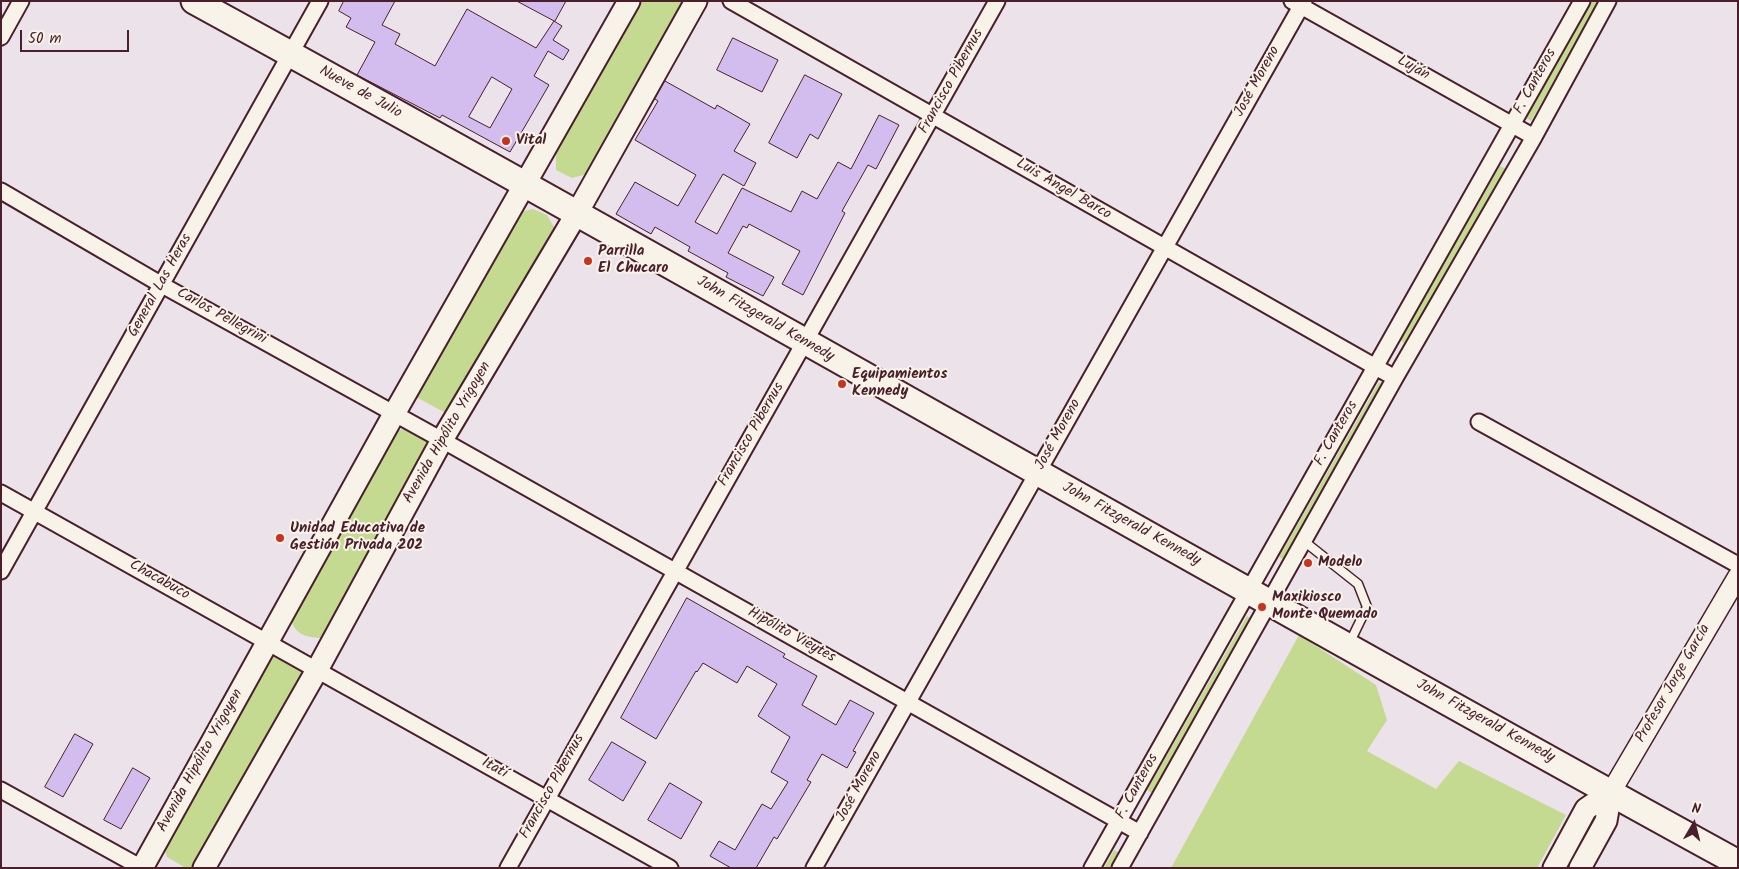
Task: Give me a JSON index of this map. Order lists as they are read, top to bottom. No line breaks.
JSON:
{"streets":{"main road":["Nueve de Julio","John Fitzgerald Kennedy","Avenida Hipólito Yrigoyen"],"street":["Luján","Francisco Pibernus","José Moreno","F. Canteros","Luis Angel Barco","General Las Heras","Carlos Pellegrini","Chacabuco","Hipólito Vieytes","Profesor Jorge García","Itatí"]},"crossings":[["Luján","José Moreno"],["Luján","F. Canteros"],["Francisco Pibernus","Luis Angel Barco"],["Francisco Pibernus","John Fitzgerald Kennedy"],["Francisco Pibernus","Hipólito Vieytes"],["Francisco Pibernus","Itatí"],["José Moreno","Luis Angel Barco"],["José Moreno","John Fitzgerald Kennedy"],["José Moreno","Hipólito Vieytes"],["F. Canteros","Luis Angel Barco"],["F. Canteros","John Fitzgerald Kennedy"],["F. Canteros","Hipólito Vieytes"],["Nueve de Julio","General Las Heras"],["Nueve de Julio","John Fitzgerald Kennedy"],["Nueve de Julio","Avenida Hipólito Yrigoyen"],["General Las Heras","Carlos Pellegrini"],["General Las Heras","Chacabuco"],["Carlos Pellegrini","Avenida Hipólito Yrigoyen"],["Carlos Pellegrini","Hipólito Vieytes"],["John Fitzgerald Kennedy","Avenida Hipólito Yrigoyen"],["John Fitzgerald Kennedy","Profesor Jorge García"],["Avenida Hipólito Yrigoyen","Chacabuco"],["Avenida Hipólito Yrigoyen","Hipólito Vieytes"],["Avenida Hipólito Yrigoyen","Itatí"],["Chacabuco","Itatí"]],"places":["Vital","Parrilla El Chucaro","Equipamientos Kennedy","Unidad Educativa de Gestión Privada 202","Modelo","Maxikiosco Monte Quemado"],"scale_bar":"50 m","north":"top"}
